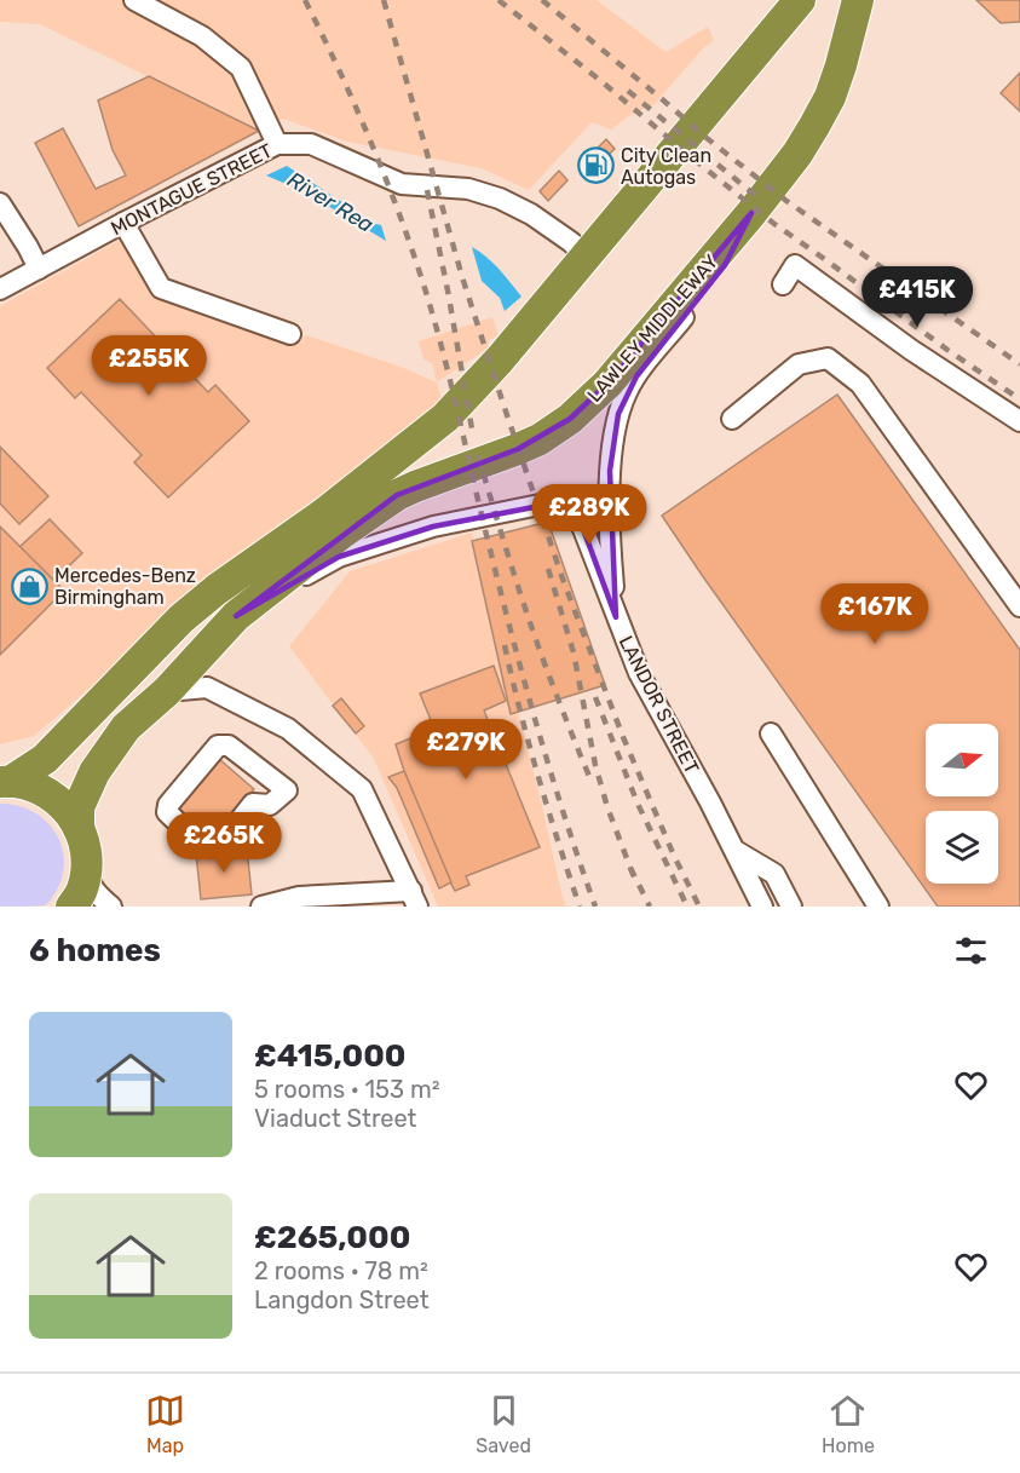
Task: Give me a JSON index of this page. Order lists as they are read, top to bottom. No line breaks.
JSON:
{"streets":{"highway":["LAWLEY MIDDLEWAY"],"street":["MONTAGUE STREET","LANDOR STREET"]},"crossings":[["LAWLEY MIDDLEWAY","LANDOR STREET"]],"water":["River Rea"],"places":{"fuel station":["City Clean Autogas"],"shop":["Mercedes-Benz Birmingham"]},"north":"right","page":{"price":["£415K","£255K","£289K","£167K","£279K","£265K"],"heading":"6 homes","list":[{"name":"£415,000","note":"5 rooms · 153 m² · Viaduct Street"},{"name":"£265,000","note":"2 rooms · 78 m² · Langdon Street"}],"tabs":["Map","Saved","Home"]}}
